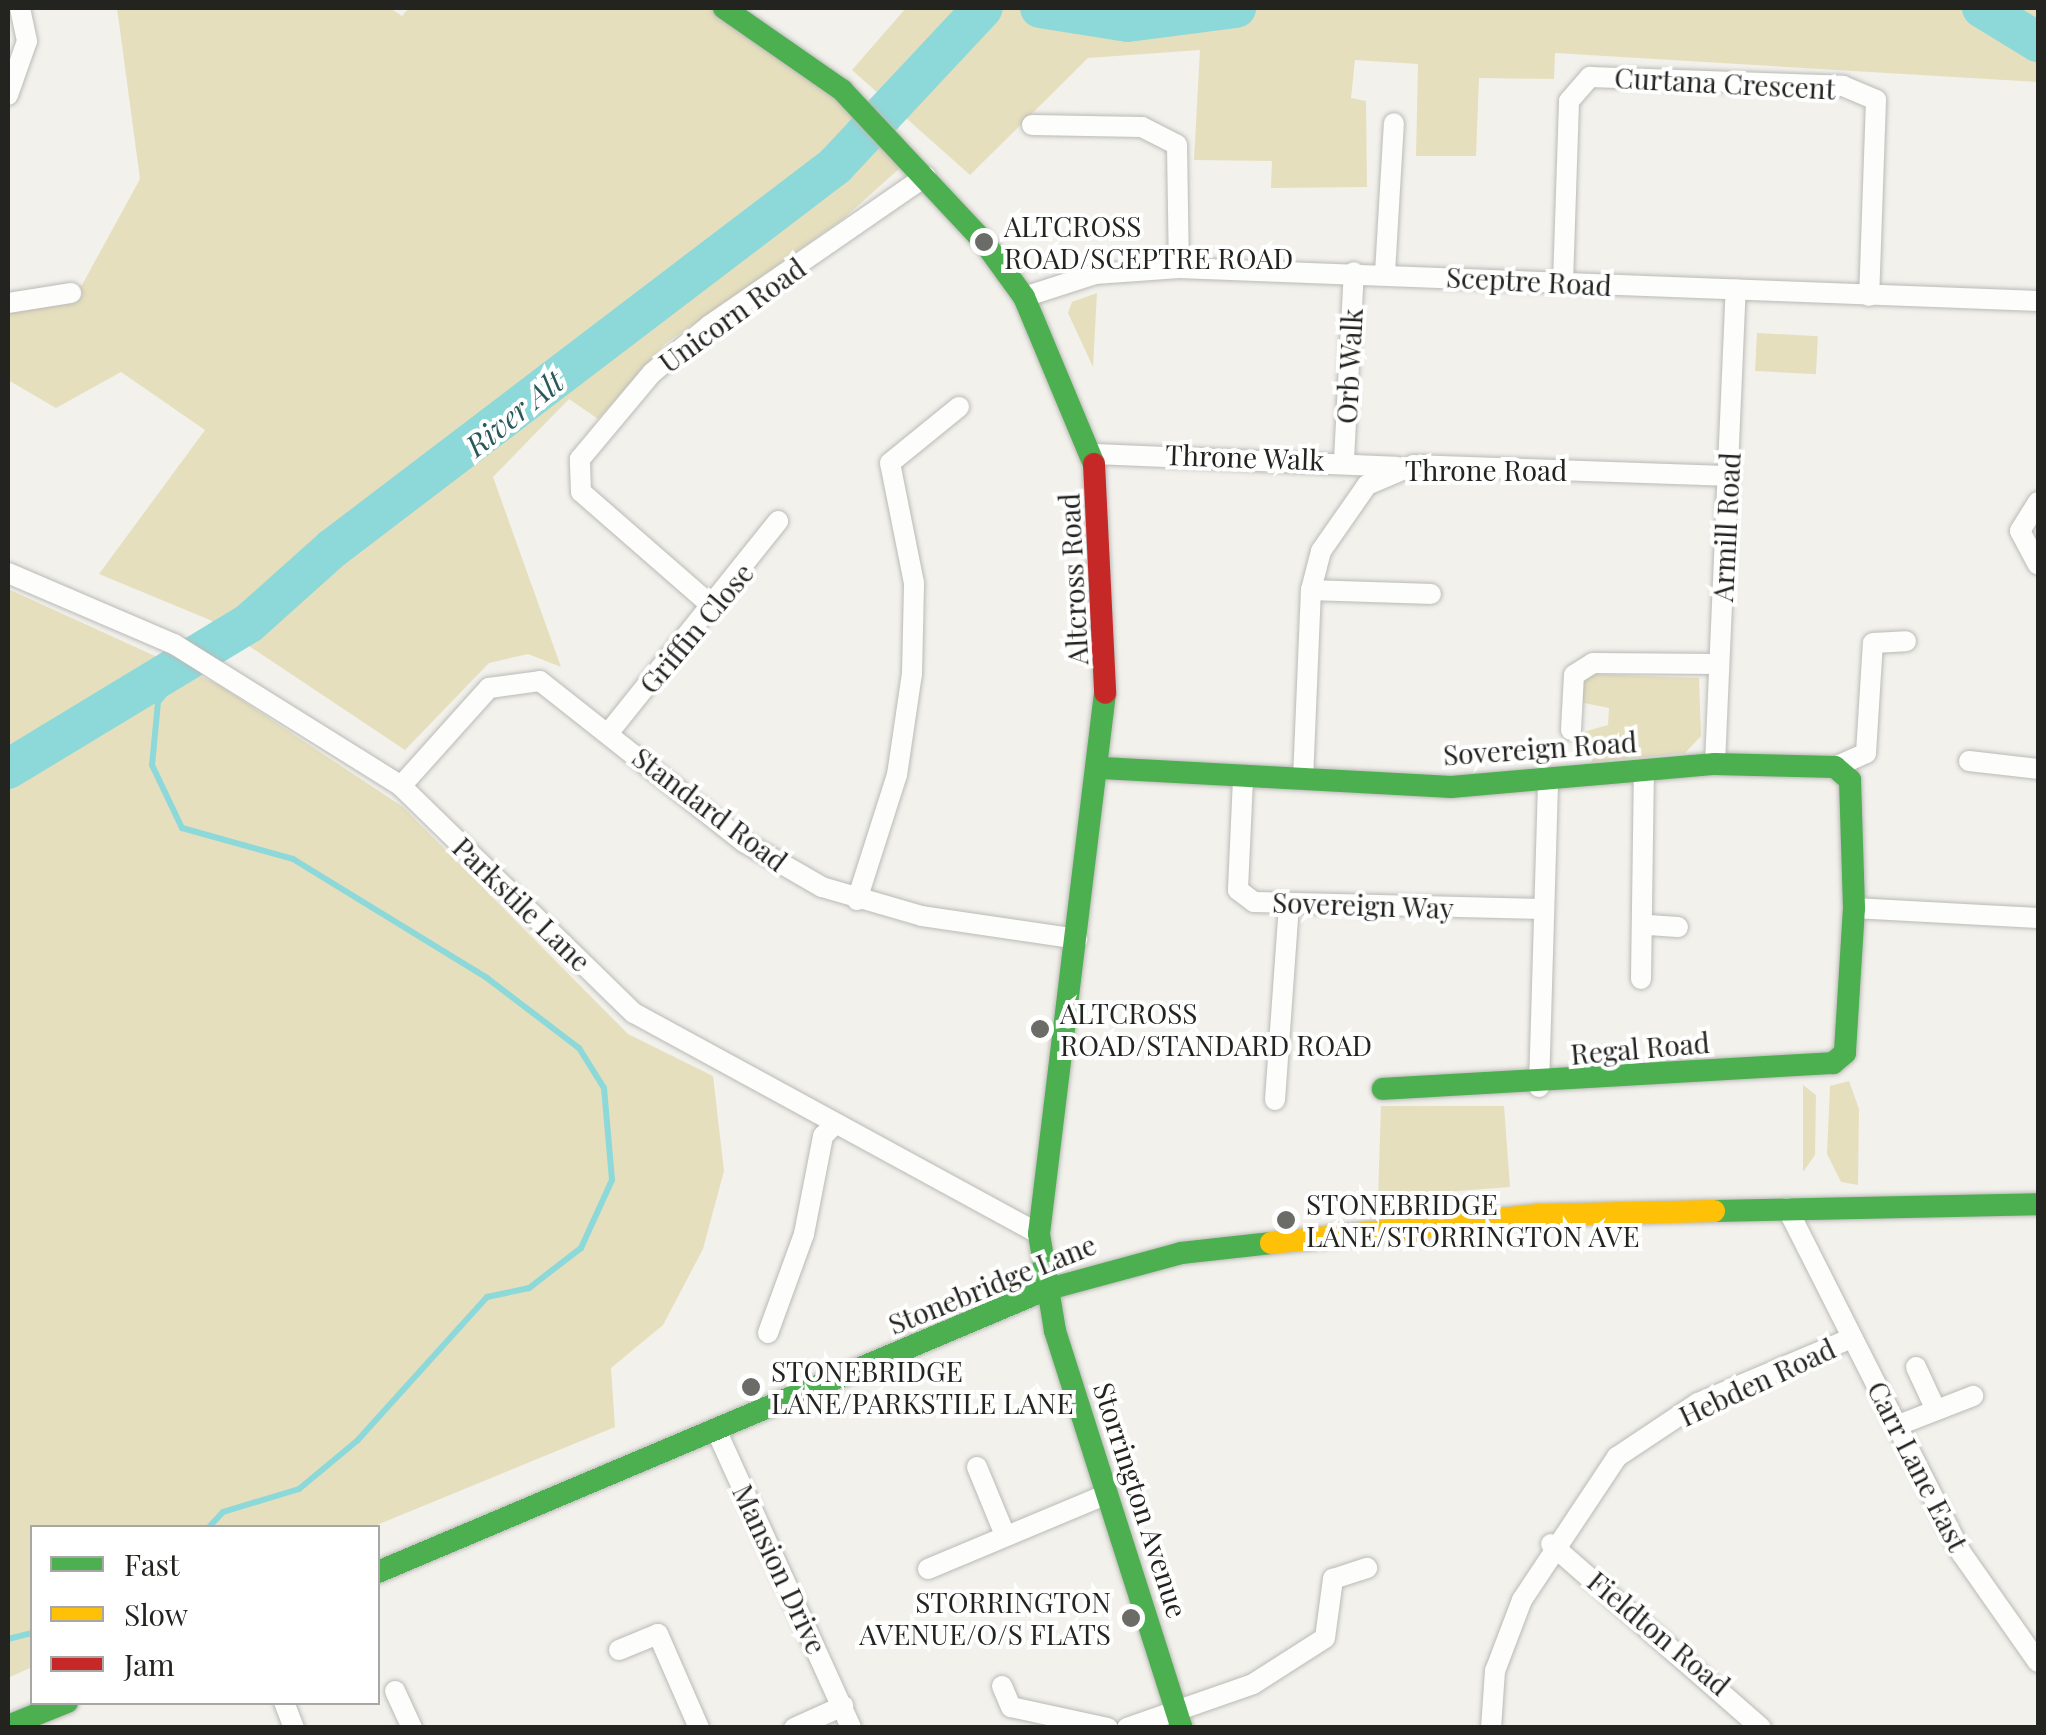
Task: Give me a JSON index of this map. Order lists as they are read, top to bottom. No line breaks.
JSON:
{"streets":{"street":["Curtana Crescent","Sceptre Road","Unicorn Road","Orb Walk","Throne Walk","Throne Road","Armill Road","Altcross Road","Griffin Close","Sovereign Road","Standard Road","Parkstile Lane","Sovereign Way","Regal Road","Stonebridge Lane","Hebden Road","Carr Lane East","Storrington Avenue","Mansion Drive","Fieldton Road"]},"crossings":[["Curtana Crescent","Sceptre Road"],["Sceptre Road","Orb Walk"],["Sceptre Road","Armill Road"],["Sceptre Road","Altcross Road"],["Unicorn Road","Altcross Road"],["Unicorn Road","Griffin Close"],["Orb Walk","Throne Walk"],["Throne Walk","Throne Road"],["Throne Walk","Altcross Road"],["Throne Road","Armill Road"],["Throne Road","Sovereign Road"],["Armill Road","Sovereign Road"],["Altcross Road","Sovereign Road"],["Altcross Road","Standard Road"],["Altcross Road","Parkstile Lane"],["Altcross Road","Stonebridge Lane"],["Altcross Road","Storrington Avenue"],["Griffin Close","Standard Road"],["Sovereign Road","Sovereign Way"],["Sovereign Road","Regal Road"],["Standard Road","Parkstile Lane"],["Sovereign Way","Regal Road"],["Stonebridge Lane","Carr Lane East"],["Stonebridge Lane","Storrington Avenue"],["Stonebridge Lane","Mansion Drive"],["Hebden Road","Carr Lane East"],["Hebden Road","Fieldton Road"]],"water":["River Alt"],"places":["ALTCROSS ROAD/SCEPTRE ROAD","ALTCROSS ROAD/STANDARD ROAD","STONEBRIDGE LANE/STORRINGTON AVE","STONEBRIDGE LANE/PARKSTILE LANE","STORRINGTON AVENUE/O/S FLATS"],"legend":["Fast","Slow","Jam"]}
